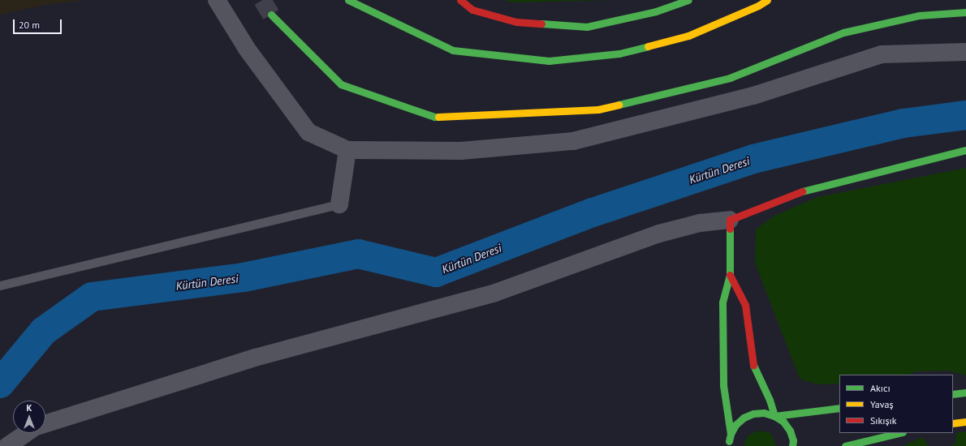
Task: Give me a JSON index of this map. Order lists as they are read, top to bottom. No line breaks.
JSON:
{"water":["Kürtün Deresi"],"legend":["Akıcı","Yavaş","Sıkışık"],"scale_bar":"20 m","north":"top"}
